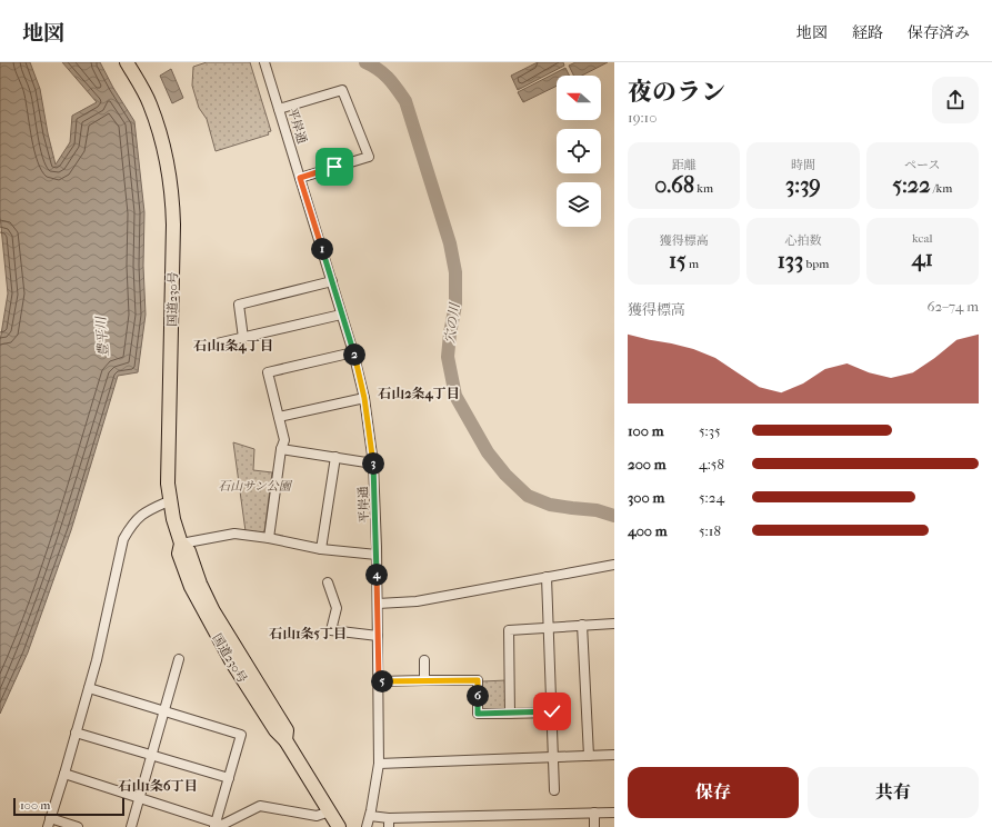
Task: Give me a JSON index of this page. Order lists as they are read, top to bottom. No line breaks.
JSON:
{"streets":{"highway":["国道230号"],"street":["平岸通"]},"districts":["石山1条4丁目","石山2条4丁目","石山1条5丁目","石山1条6丁目"],"water":["穴の川","豊平川"],"parks":["石山サン公園"],"scale_bar":"100 m","north":"left","page":{"header":"地図","nav":["地図","経路","保存済み"],"heading":["夜のラン","19:10"],"stats":[["距離","0.68 km"],["時間","3:39"],["ペース","5:22 /km"],["獲得標高","15 m"],["心拍数","133 bpm"],["kcal","41"]],"pins":["1","2","3","4","5","6"],"chart":["獲得標高","62–74 m"],"list":[{"name":"100 m","note":"5:35"},{"name":"200 m","note":"4:58"},{"name":"300 m","note":"5:24"},{"name":"400 m","note":"5:18"}],"buttons":["保存","共有"],"scale":"100 m"}}
